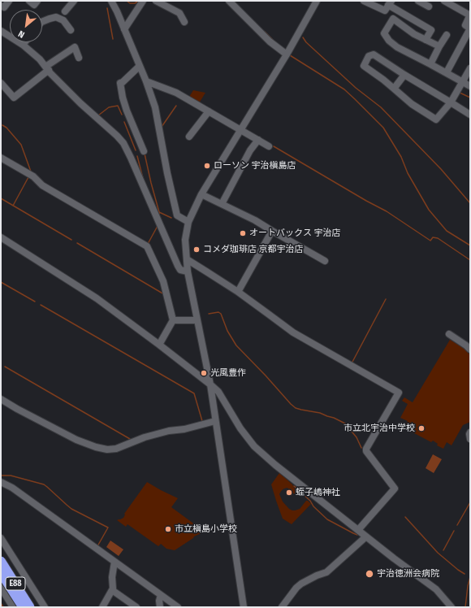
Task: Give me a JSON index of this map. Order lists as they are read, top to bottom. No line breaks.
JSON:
{"streets":{"highway":["E88"]},"places":["ローソン 宇治槇島店","オートバックス 宇治店","コメダ珈琲店 京都宇治店","光風豊作","市立北宇治中学校","蛭子嶋神社","市立槇島小学校","宇治徳洲会病院"],"north":"bottom left"}
